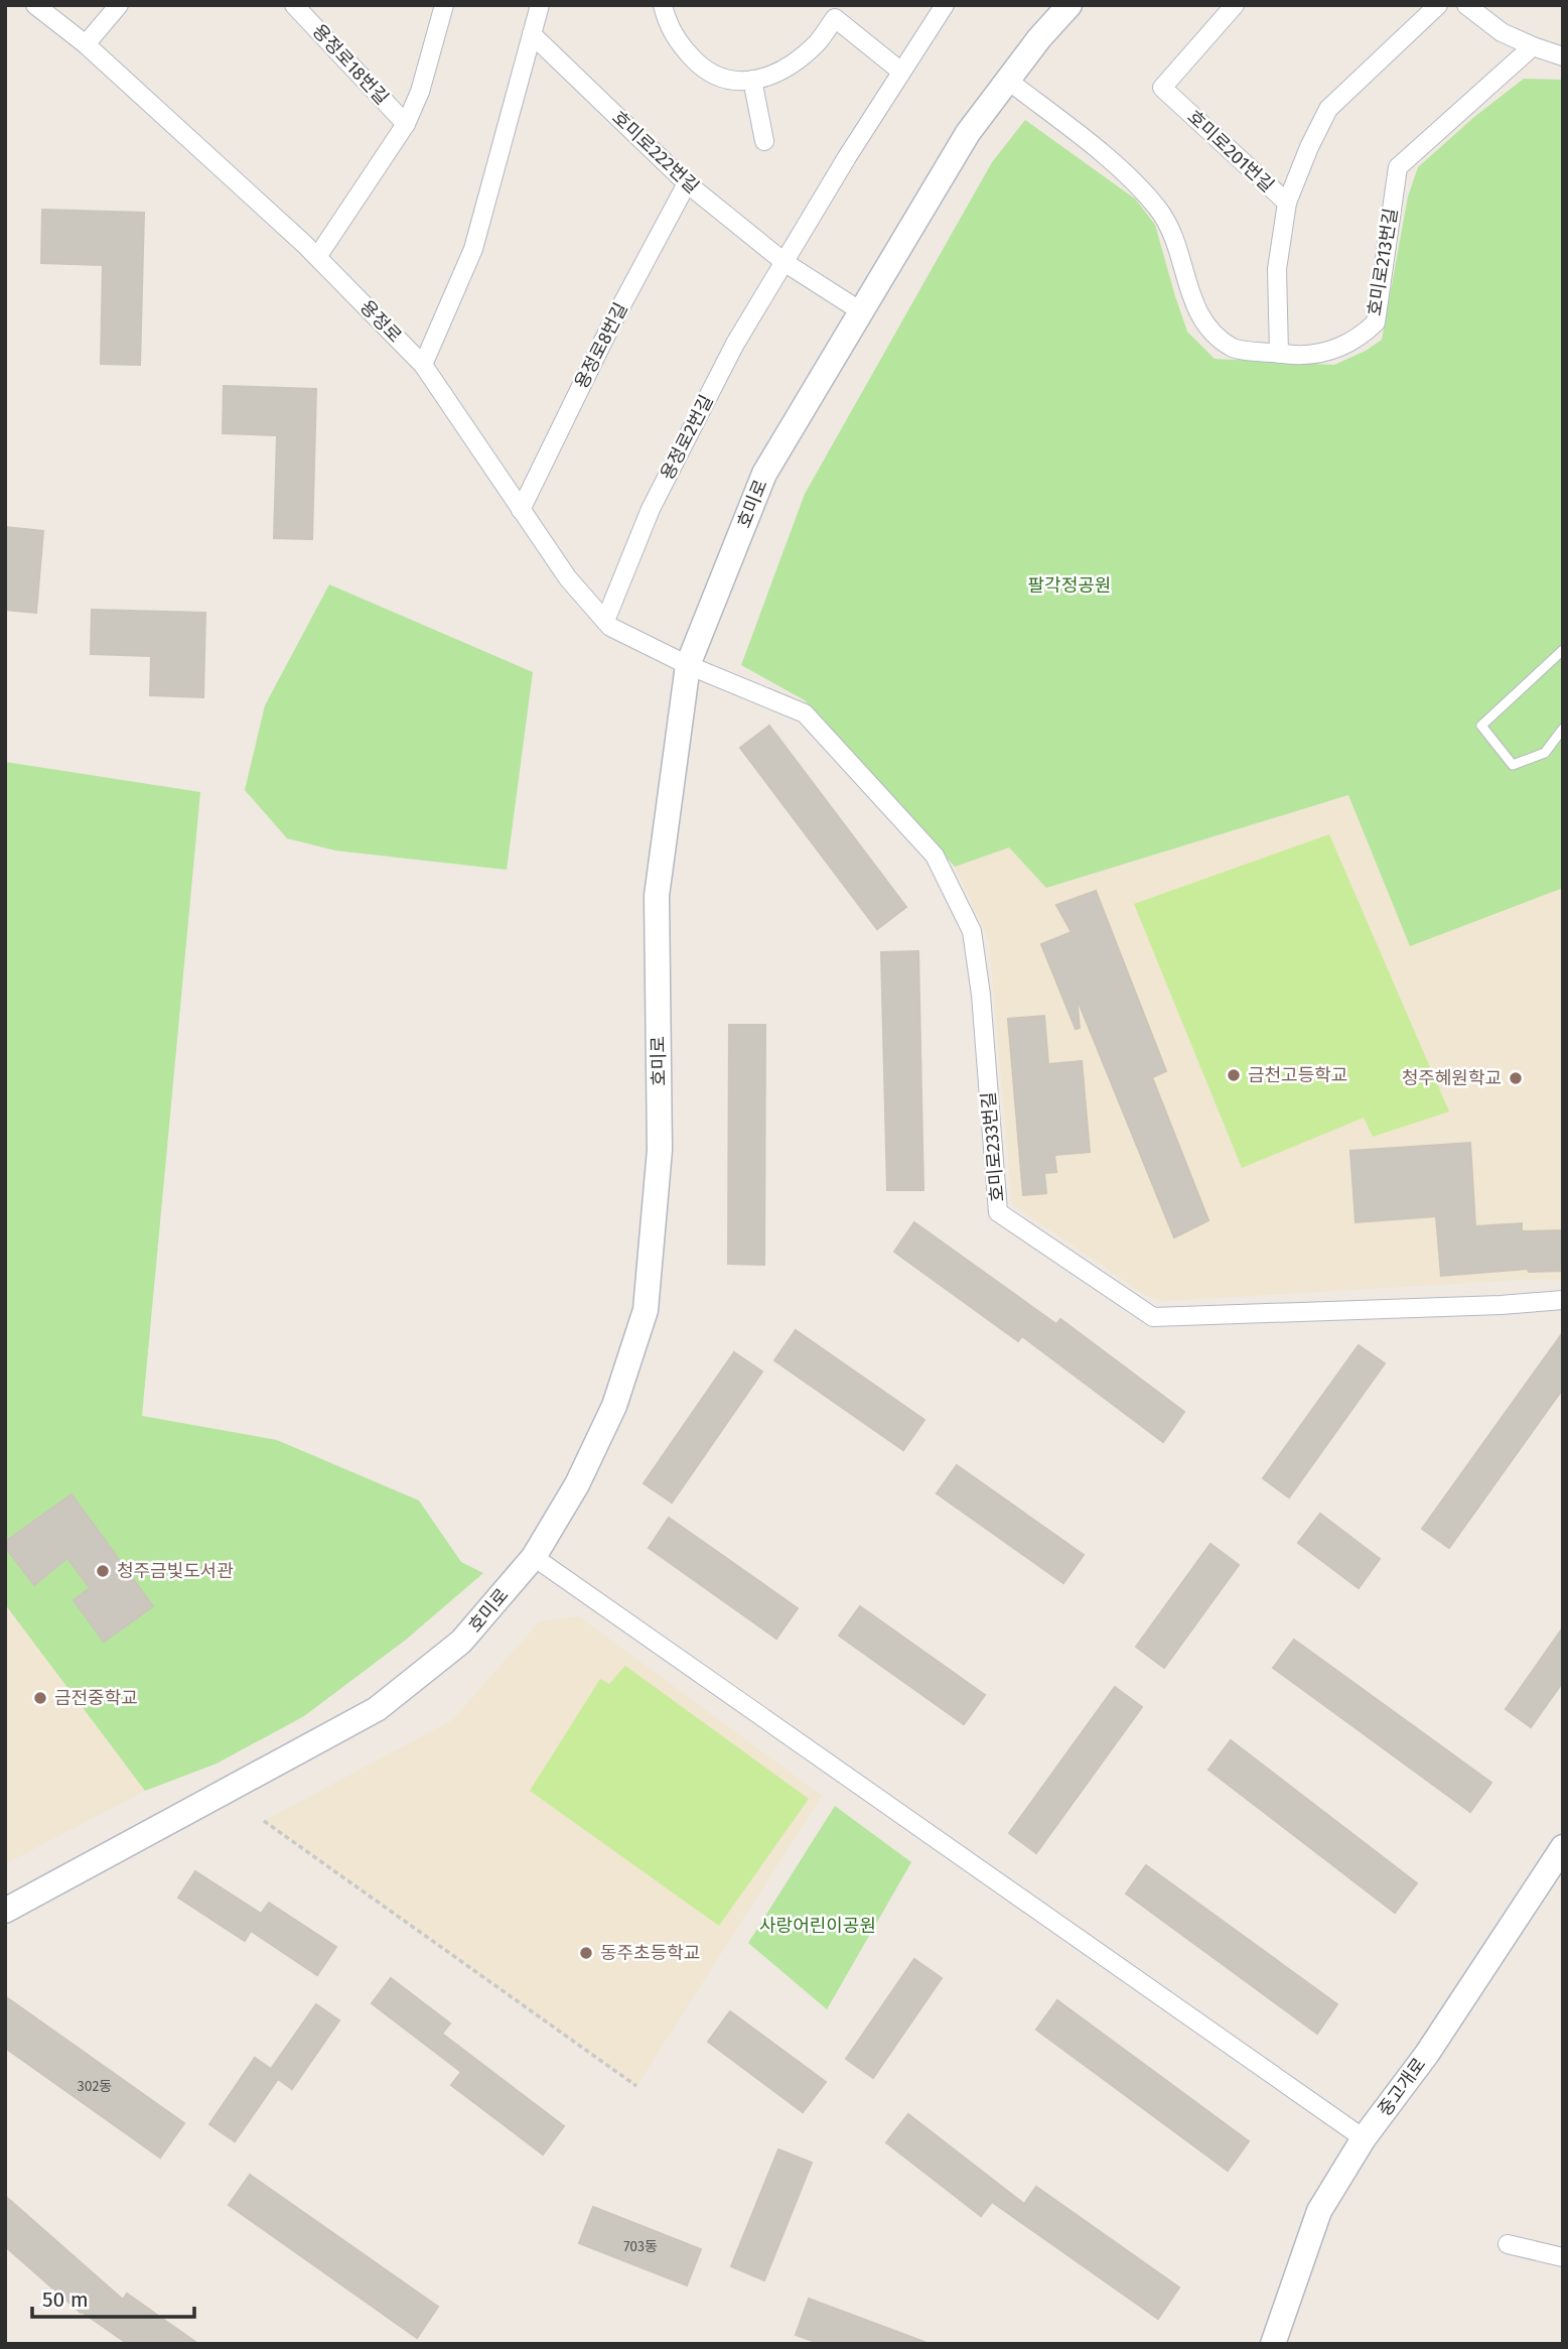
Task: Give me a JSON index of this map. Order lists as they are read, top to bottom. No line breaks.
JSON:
{"streets":{"street":["용정로18번길","호미로201번길","호미로222번길","호미로213번길","용정로","용정로8번길","용정로2번길","호미로","호미로233번길","중고개로"]},"crossings":[["용정로18번길","용정로"],["호미로222번길","용정로8번길"],["호미로222번길","용정로2번길"],["호미로222번길","호미로"],["호미로213번길","호미로"],["용정로","용정로8번길"],["용정로","용정로2번길"],["용정로","호미로"],["용정로","호미로233번길"],["호미로","호미로233번길"]],"parks":["팔각정공원","사랑어린이공원"],"places":["금천고등학교","청주혜원학교","청주금빛도서관","금전중학교","동주초등학교"],"house_numbers":["302동","703동"],"scale_bar":"50 m"}
